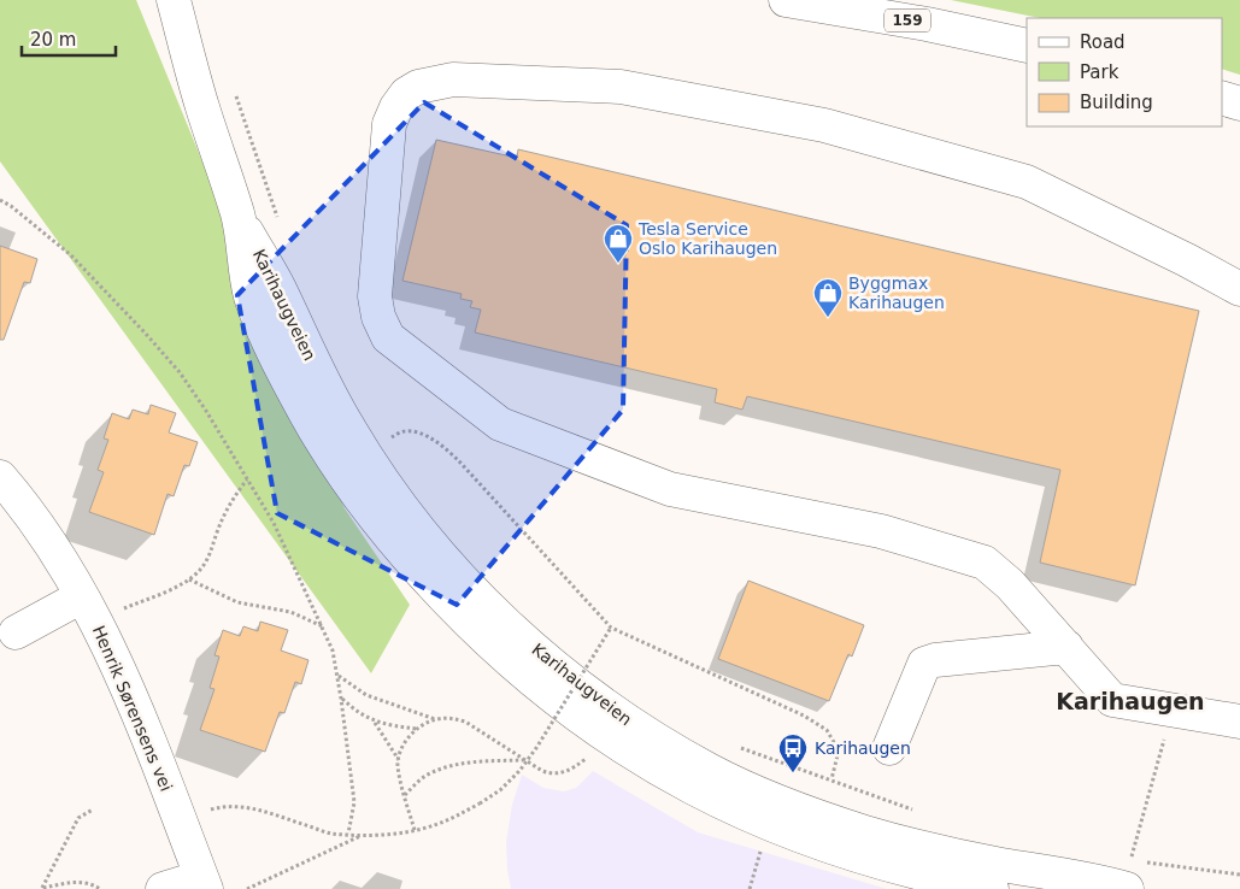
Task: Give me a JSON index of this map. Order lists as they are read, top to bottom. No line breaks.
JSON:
{"streets":{"main road":["159","Karihaugveien","Henrik Sørensens vei"]},"districts":["Karihaugen"],"places":{"shop":["Tesla Service Oslo Karihaugen","Byggmax Karihaugen"],"bus stop":["Karihaugen"]},"legend":["Road","Park","Building"],"scale_bar":"20 m"}
